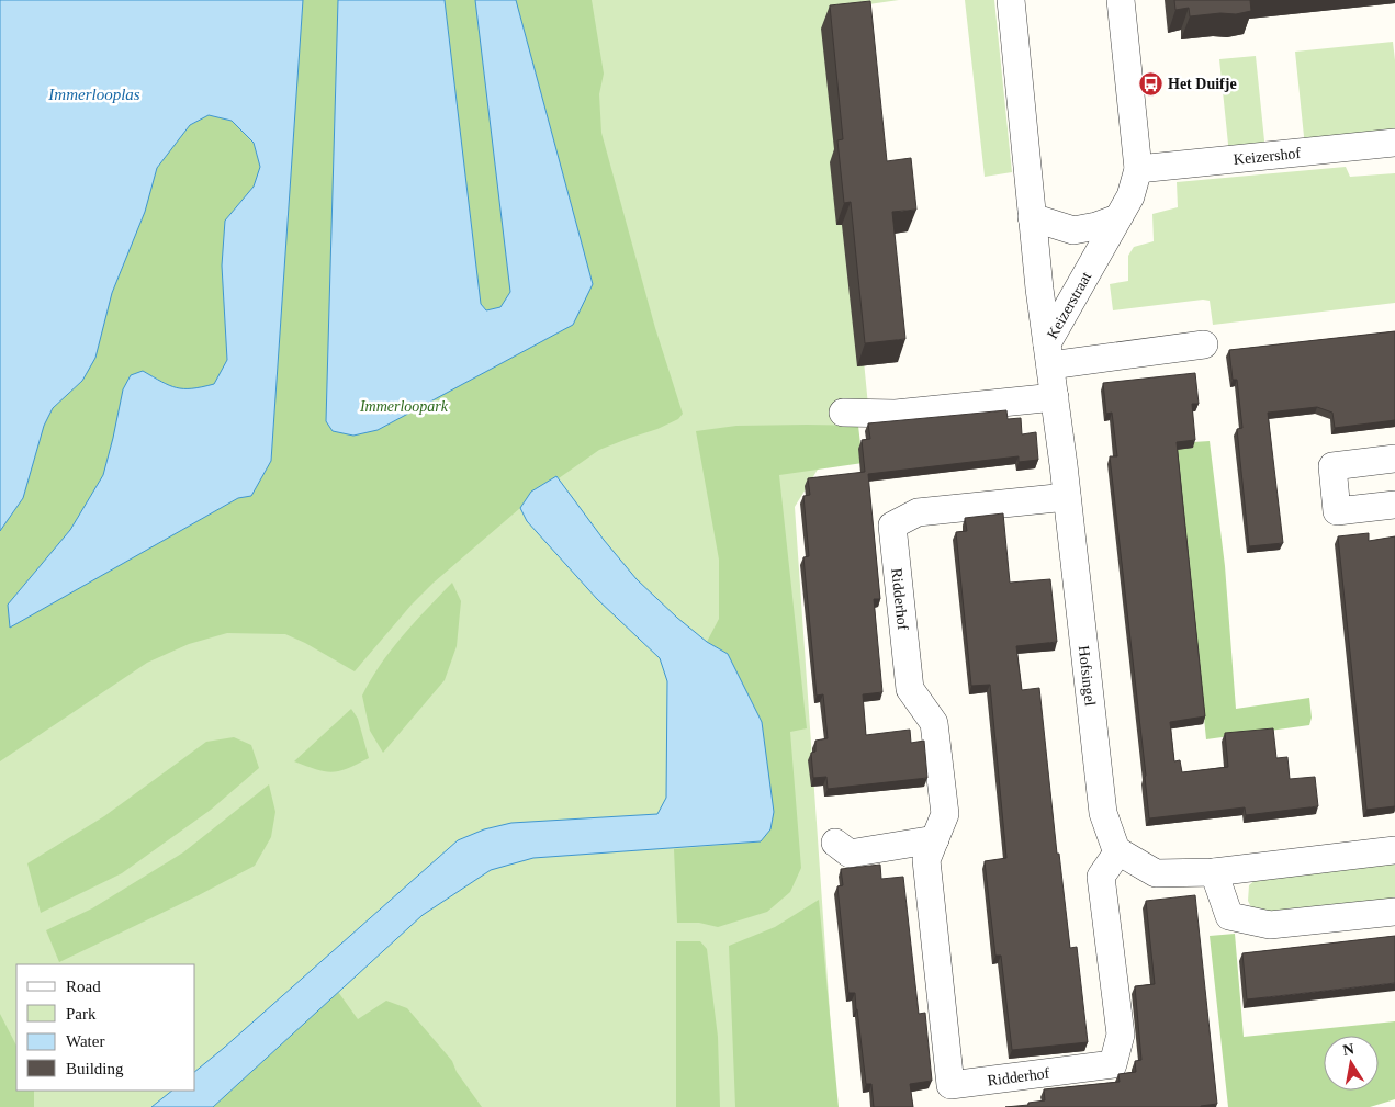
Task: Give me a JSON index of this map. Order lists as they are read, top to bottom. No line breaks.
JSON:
{"streets":{"street":["Keizershof","Keizerstraat","Ridderhof","Hofsingel"]},"crossings":[["Keizershof","Keizerstraat"],["Keizerstraat","Hofsingel"],["Ridderhof","Hofsingel"]],"water":["Immerlooplas"],"parks":["Immerloopark"],"places":{"bus stop":["Het Duifje"]},"legend":["Road","Park","Water","Building"],"north":"top"}
